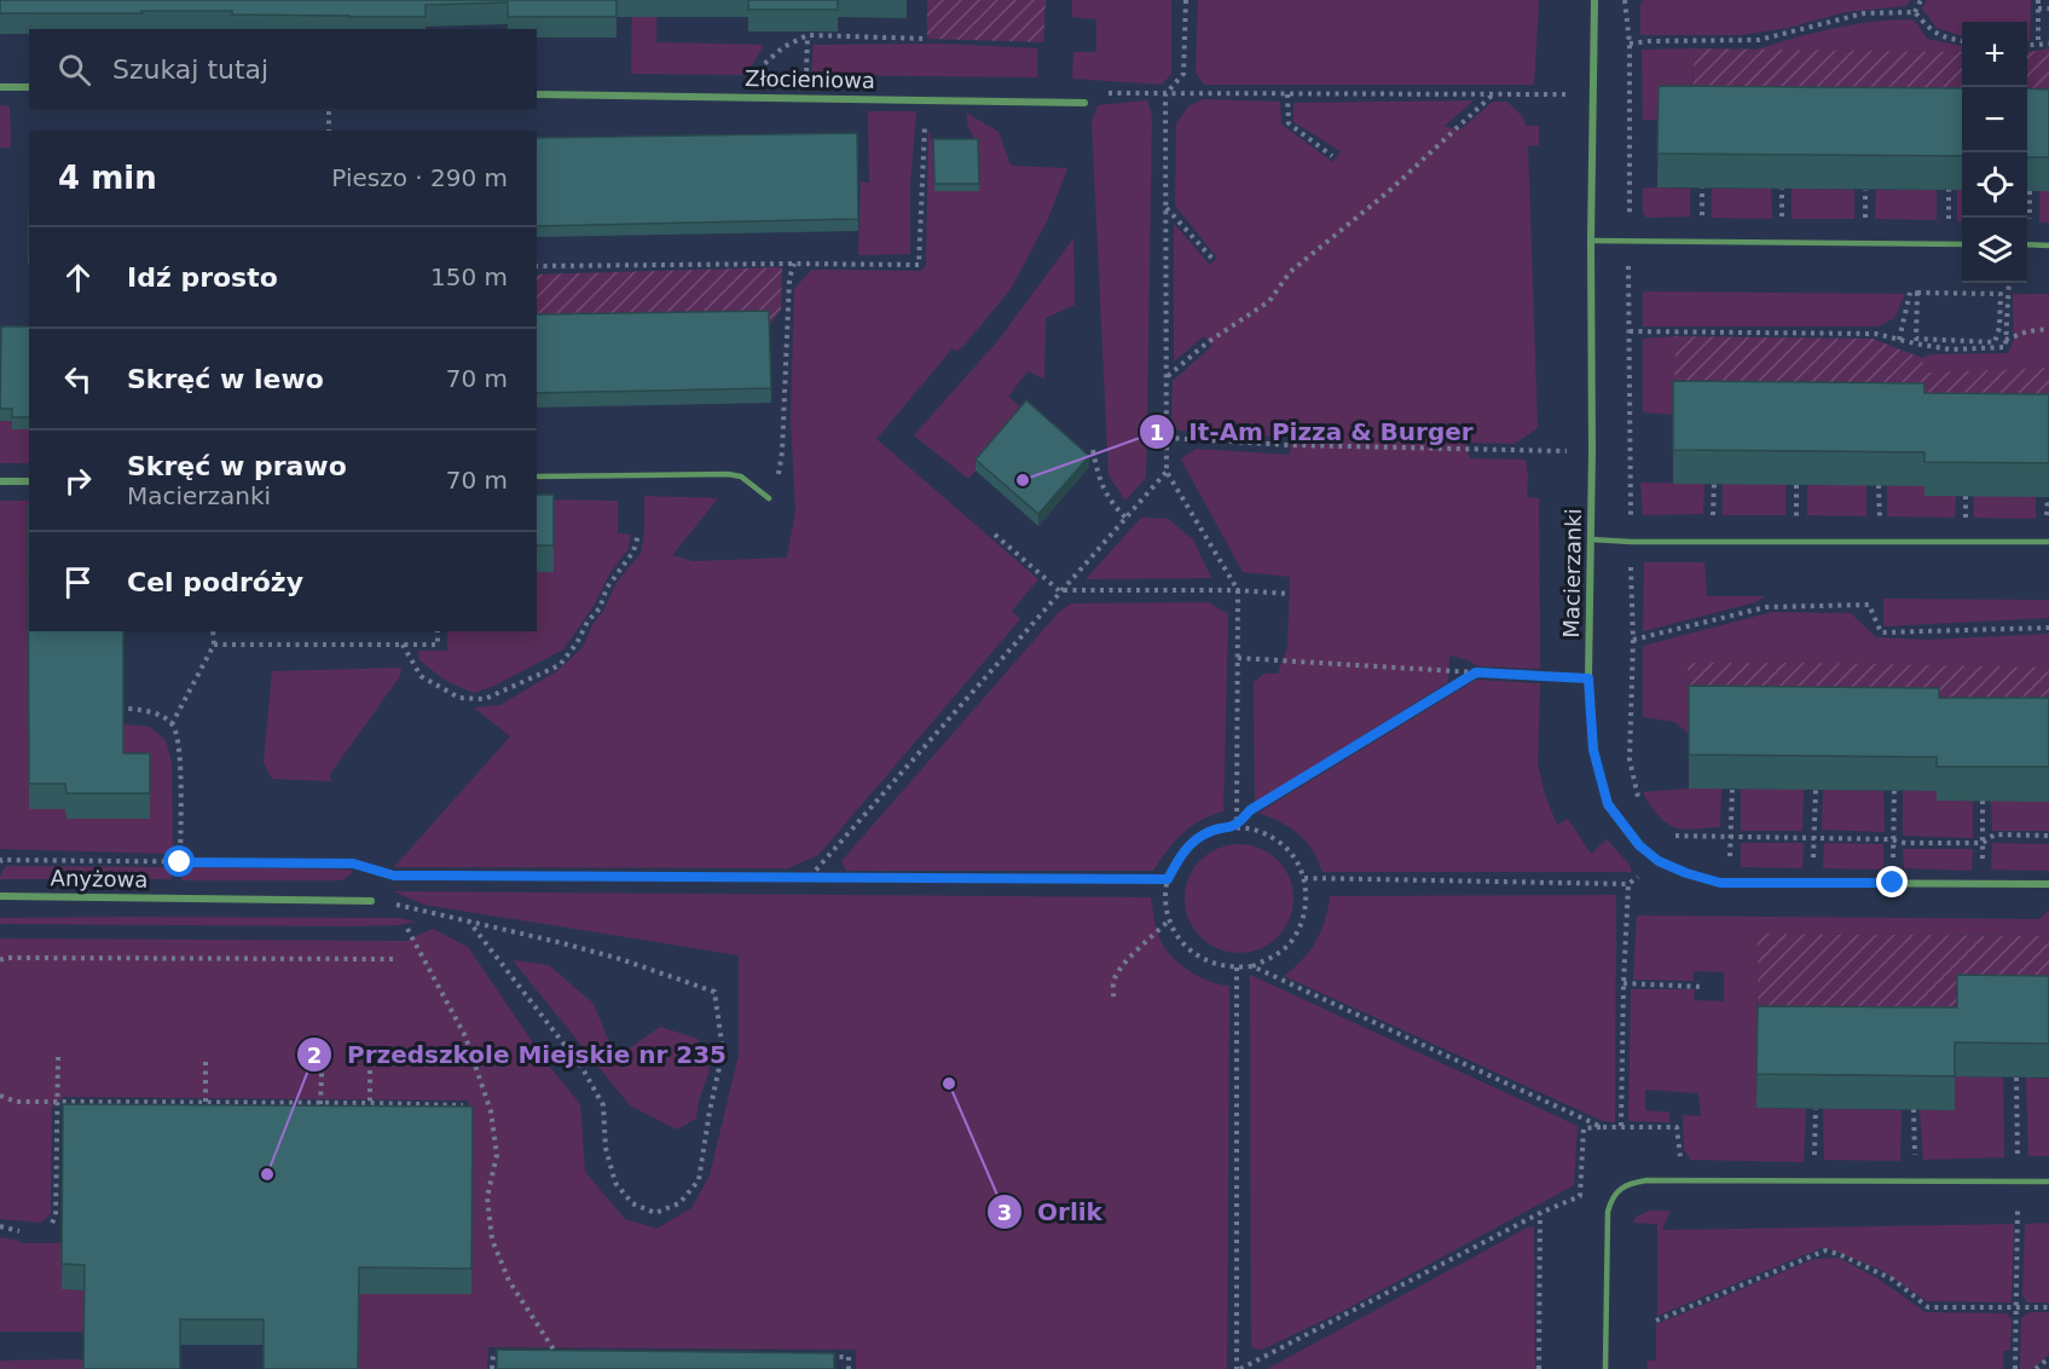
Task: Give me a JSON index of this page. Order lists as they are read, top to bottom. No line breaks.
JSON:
{"streets":{"street":["Złocieniowa","Macierzanki","Anyżowa"]},"places":["It-Am Pizza & Burger","Orlik","Przedszkole Miejskie nr 235"],"page":{"map_buttons":["+","−"],"search":"Szukaj tutaj","heading":["4 min","Pieszo · 290 m"],"list":[["Idź prosto","150 m"],["Skręć w lewo","70 m"],["Skręć w prawo","Macierzanki","70 m"],"Cel podróży"]}}
